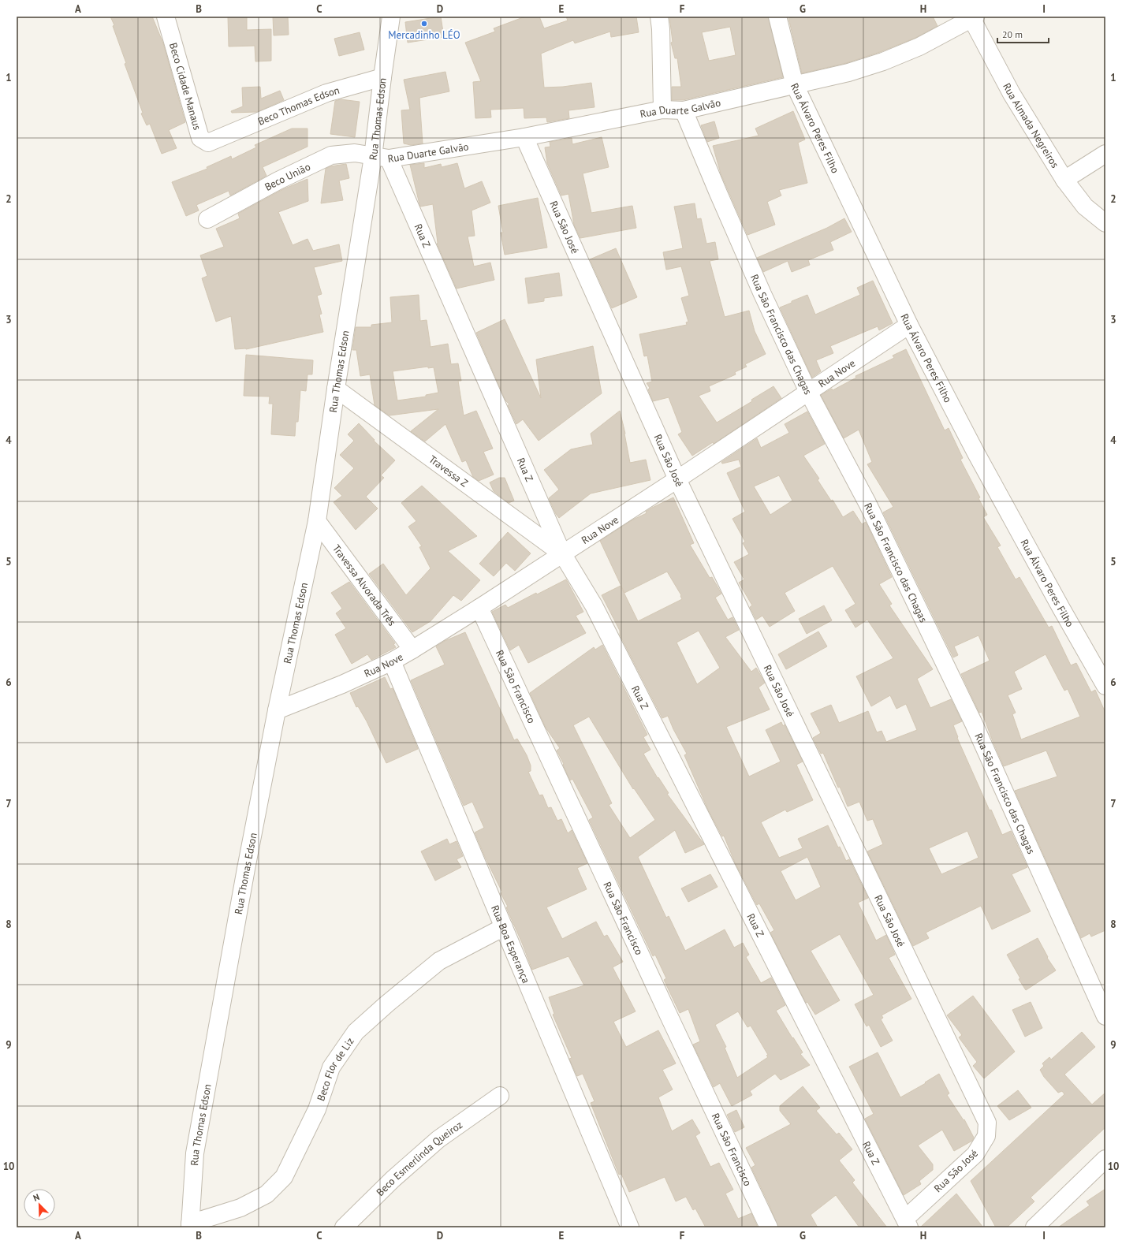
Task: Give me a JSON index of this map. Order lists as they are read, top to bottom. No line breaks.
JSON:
{"streets":{"street":["Beco Cidade Manaus","Beco Thomas Edson","Rua Duarte Galvão","Rua Thomas Edson","Rua Almada Negreiros","Rua Álvaro Peres Filho","Beco União","Rua São José","Rua Z","Rua São Francisco das Chagas","Rua Nove","Travessa Z","Travessa Alvorada Três","Rua São Francisco","Rua Boa Esperança","Beco Flor de Liz","Beco Esmerlinda Queiroz"]},"crossings":[["Beco Cidade Manaus","Beco Thomas Edson"],["Beco Thomas Edson","Rua Thomas Edson"],["Rua Duarte Galvão","Rua Thomas Edson"],["Rua Duarte Galvão","Rua Almada Negreiros"],["Rua Duarte Galvão","Rua Álvaro Peres Filho"],["Rua Duarte Galvão","Beco União"],["Rua Duarte Galvão","Rua São José"],["Rua Duarte Galvão","Rua Z"],["Rua Duarte Galvão","Rua São Francisco das Chagas"],["Rua Thomas Edson","Beco União"],["Rua Thomas Edson","Rua Z"],["Rua Thomas Edson","Rua Nove"],["Rua Thomas Edson","Travessa Z"],["Rua Thomas Edson","Travessa Alvorada Três"],["Rua Thomas Edson","Beco Flor de Liz"],["Rua Álvaro Peres Filho","Rua Nove"],["Beco União","Rua Z"],["Rua São José","Rua Z"],["Rua São José","Rua Nove"],["Rua Z","Rua Nove"],["Rua Z","Travessa Z"],["Rua São Francisco das Chagas","Rua Nove"],["Rua Nove","Travessa Z"],["Rua Nove","Travessa Alvorada Três"],["Rua Nove","Rua São Francisco"],["Rua Nove","Rua Boa Esperança"],["Rua Boa Esperança","Beco Flor de Liz"]],"places":["Mercadinho LÉO"],"scale_bar":"20 m","north":"top left","grid":{"columns":["A","B","C","D","E","F","G","H","I"],"rows":["1","2","3","4","5","6","7","8","9","10"]}}
